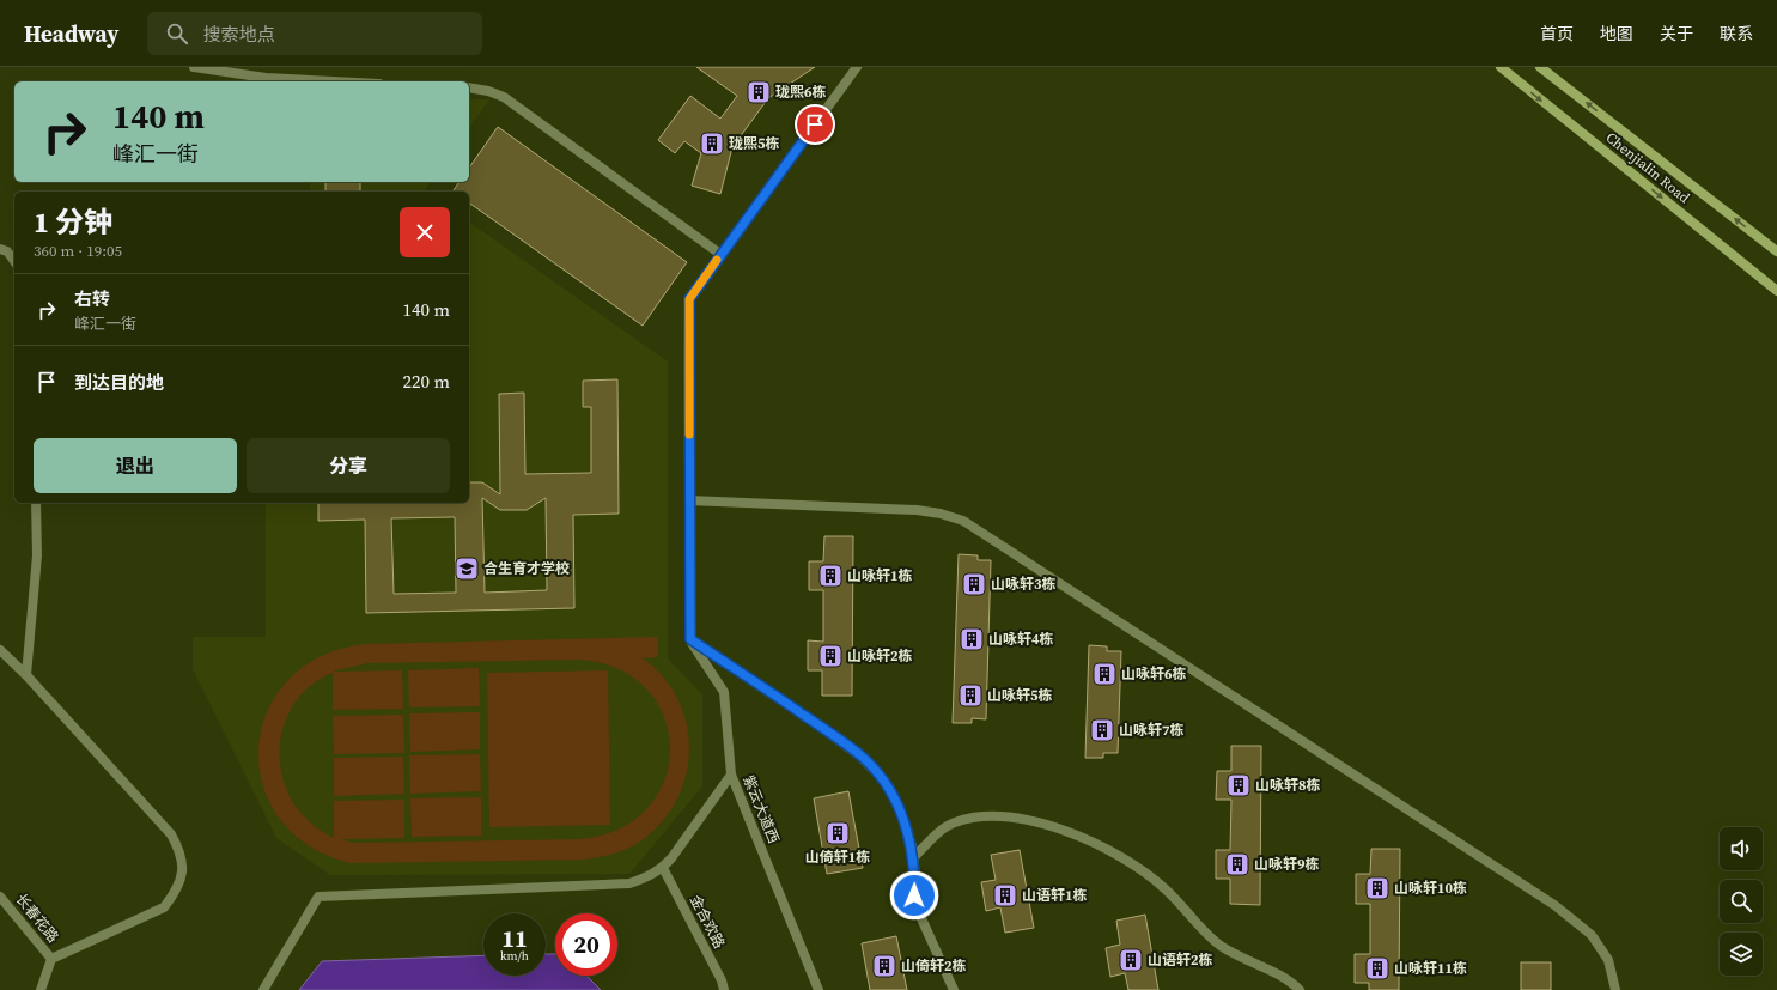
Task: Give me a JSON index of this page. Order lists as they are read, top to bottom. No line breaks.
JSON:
{"streets":{"main road":["Chenjialin Road"],"street":["紫云大道西","长春花路","金合欢路"]},"places":{"building":["珑熙6栋","珑熙5栋","山咏轩1栋","山咏轩3栋","山咏轩4栋","山咏轩2栋","山咏轩6栋","山咏轩5栋","山咏轩7栋","山咏轩8栋","山倚轩1栋","山咏轩9栋","山咏轩10栋","山语轩1栋","山语轩2栋","山倚轩2栋","山咏轩11栋"],"school or university":["合生育才学校"]},"page":{"header":"Headway","search":"搜索地点","nav":["首页","地图","关于","联系"],"turn":["140 m","峰汇一街"],"heading":["1 分钟","360 m · 19:05"],"list":[{"name":"右转","note":"峰汇一街","value":"140 m"},{"name":"到达目的地","value":"220 m"}],"buttons":["退出","分享"],"speed":"11 km/h","limit":"20"}}
